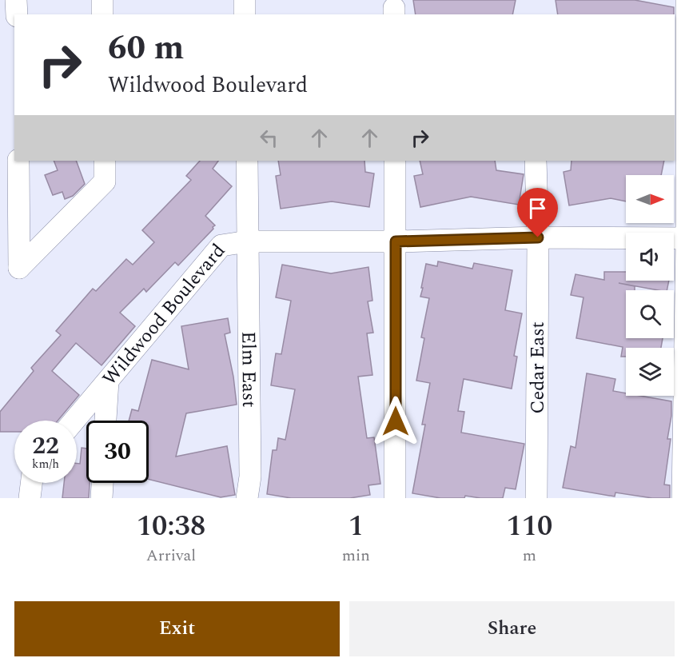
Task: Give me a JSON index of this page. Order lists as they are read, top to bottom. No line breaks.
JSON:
{"streets":{"street":["Wildwood Boulevard","Cedar East","Elm East"]},"crossings":[["Wildwood Boulevard","Cedar East"],["Wildwood Boulevard","Elm East"]],"north":"right","page":{"turn":["60 m","Wildwood Boulevard"],"speed":"22 km/h","limit":"30","eta":["10:38","Arrival","1","min","110","m"],"buttons":["Exit","Share"]}}
